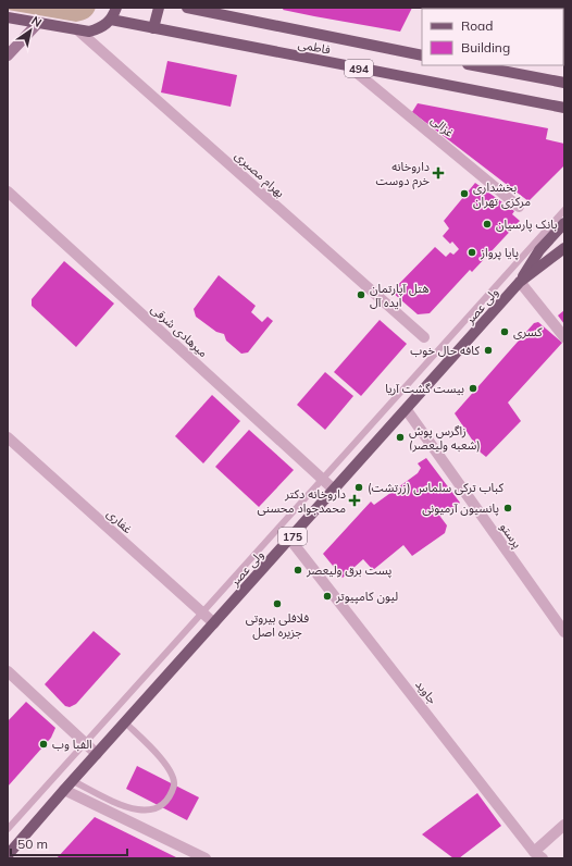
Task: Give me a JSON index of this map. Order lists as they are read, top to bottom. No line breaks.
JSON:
{"streets":{"main road":["فاطمی","494","ولی عصر","175"],"street":["غزالی","بهرام مصیری","میرهادی شرقی","غفاری","پرستو","جاوید"]},"crossings":[["فاطمی","غزالی"],["ولی عصر","میرهادی شرقی"],["ولی عصر","غفاری"],["ولی عصر","پرستو"],["ولی عصر","جاوید"]],"places":{"health":["داروخانه خرم دوست","داروخانه دکتر محمدجواد محسنی"],"other":["بخشداری مرکزی تهران","بانک پارسیان","پایا پرواز","هتل آپارتمان ایده آل","كسرى","کافه حال خوب","بیست گشت آریا","زاگرس پوش (شعبه ولیعصر)","کباب ترکی سلماس (زرتشت)","پانسیون آرمیونی","پست برق ولیعصر","لیون کامپیوتر","فلافلی بیروتی جزیره اصل","الفبا وب"]},"legend":["Road","Building"],"scale_bar":"50 m","north":"top right"}
